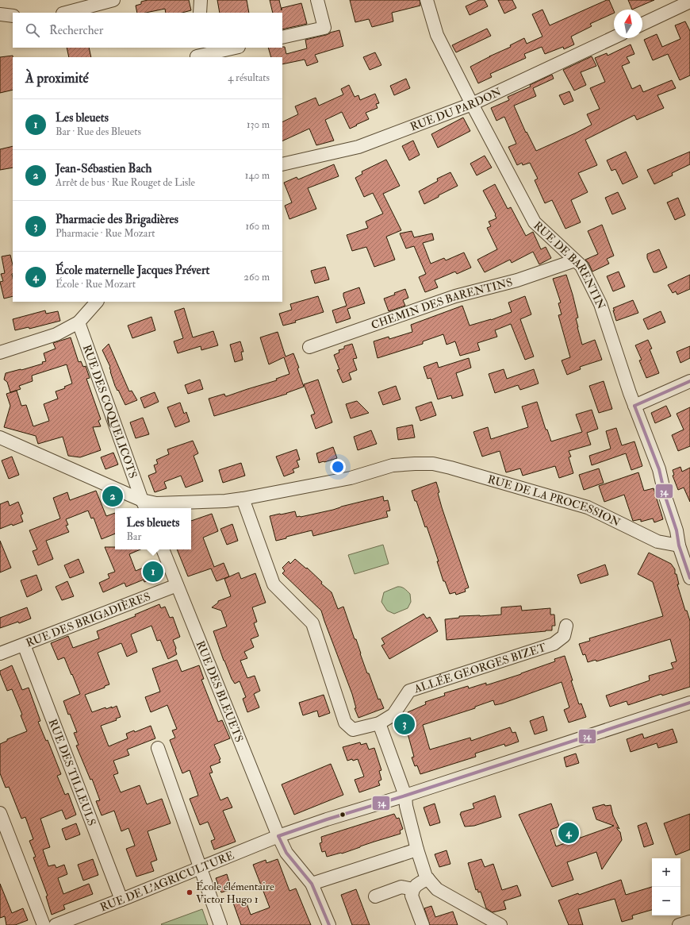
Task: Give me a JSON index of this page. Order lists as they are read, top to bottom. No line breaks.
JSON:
{"streets":{"street":["RUE DU PARDON","RUE DE BARENTIN","CHEMIN DES BARENTINS","RUE DES COQUELICOTS","RUE DE LA PROCESSION","RUE DES BRIGADIÈRES","ALLÉE GEORGES BIZET","RUE DES BLEUETS","RUE DES TILLEULS","RUE DE L'AGRICULTURE"]},"crossings":[["RUE DU PARDON","RUE DE BARENTIN"],["RUE DE BARENTIN","CHEMIN DES BARENTINS"],["RUE DE BARENTIN","RUE DE LA PROCESSION"],["RUE DES COQUELICOTS","RUE DE LA PROCESSION"],["RUE DE LA PROCESSION","ALLÉE GEORGES BIZET"],["RUE DES BRIGADIÈRES","RUE DES BLEUETS"],["RUE DES BRIGADIÈRES","RUE DES TILLEULS"],["RUE DES BLEUETS","RUE DE L'AGRICULTURE"],["RUE DES TILLEULS","RUE DE L'AGRICULTURE"]],"places":["École élémentaire Victor Hugo 1"],"lines":["transit line 34"],"north":"top","page":{"search":"Rechercher","heading":["À proximité","4 résultats"],"list":[{"mark":"1","name":"Les bleuets","note":"Bar · Rue des Bleuets","value":"130 m"},{"mark":"2","name":"Jean-Sébastien Bach","note":"Arrêt de bus · Rue Rouget de Lisle","value":"140 m"},{"mark":"3","name":"Pharmacie des Brigadières","note":"Pharmacie · Rue Mozart","value":"160 m"},{"mark":"4","name":"École maternelle Jacques Prévert","note":"École · Rue Mozart","value":"260 m"}],"pins":["2","1","3","4"],"popup":["Les bleuets","Bar"],"map_buttons":["+","−"]}}
